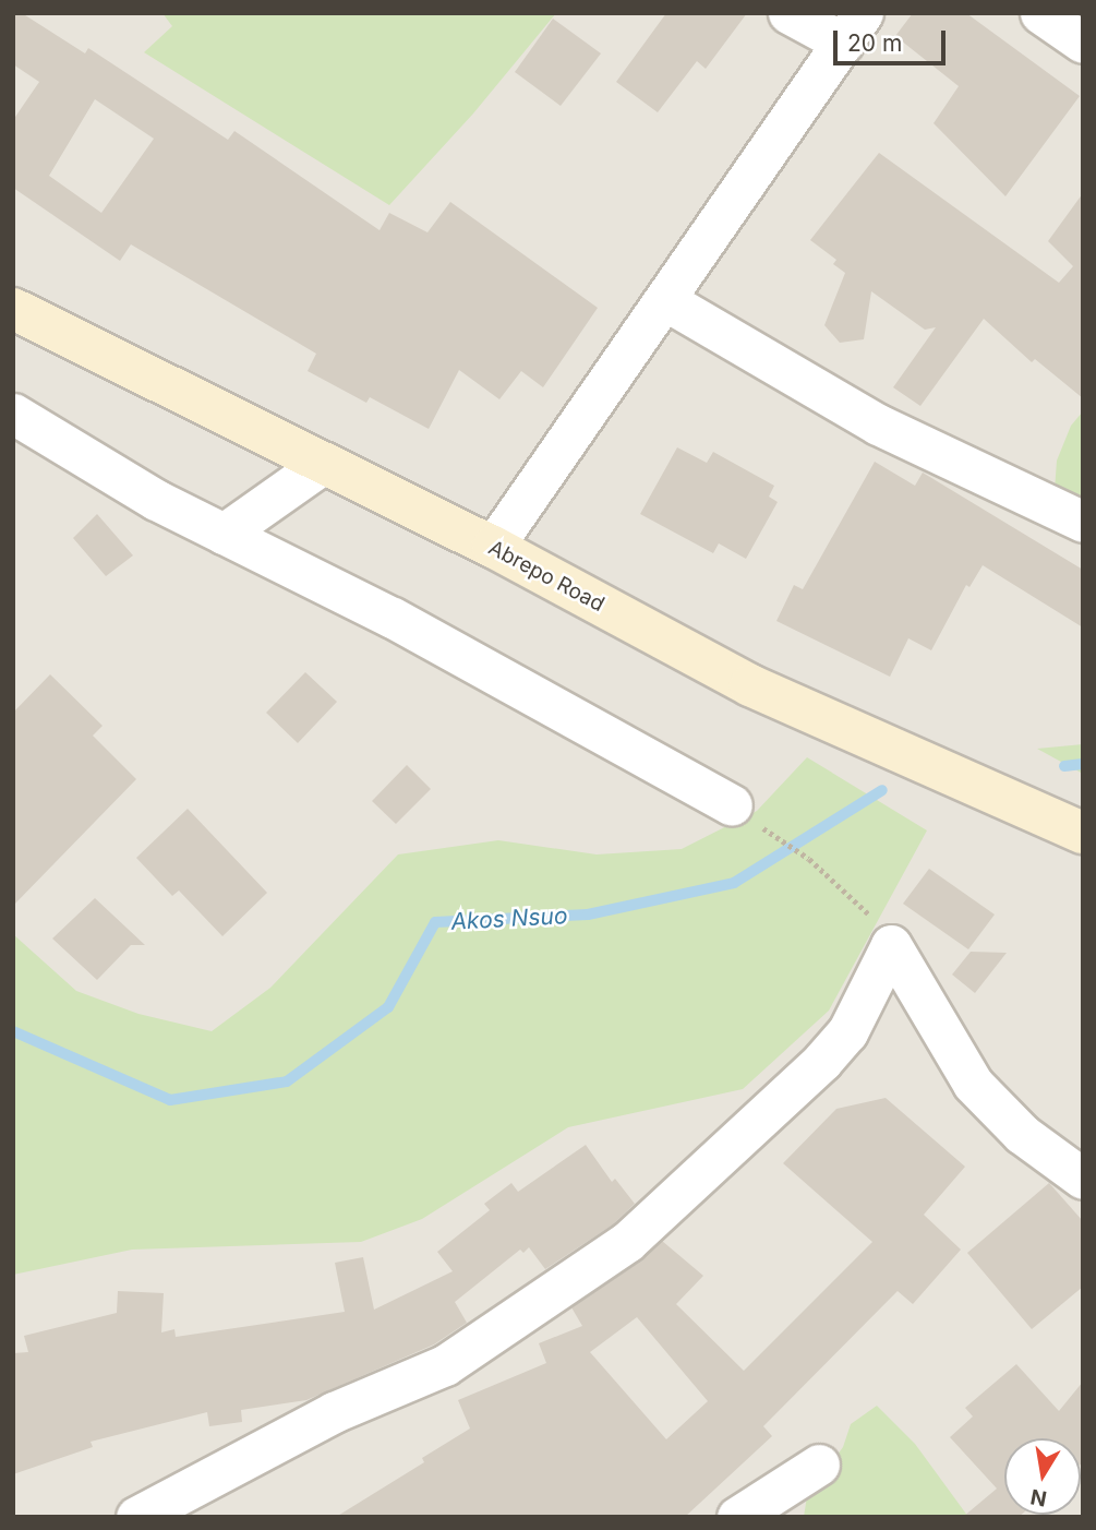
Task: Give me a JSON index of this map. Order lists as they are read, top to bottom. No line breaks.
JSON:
{"streets":{"main road":["Abrepo Road"]},"water":["Akos Nsuo"],"scale_bar":"20 m","north":"bottom"}
